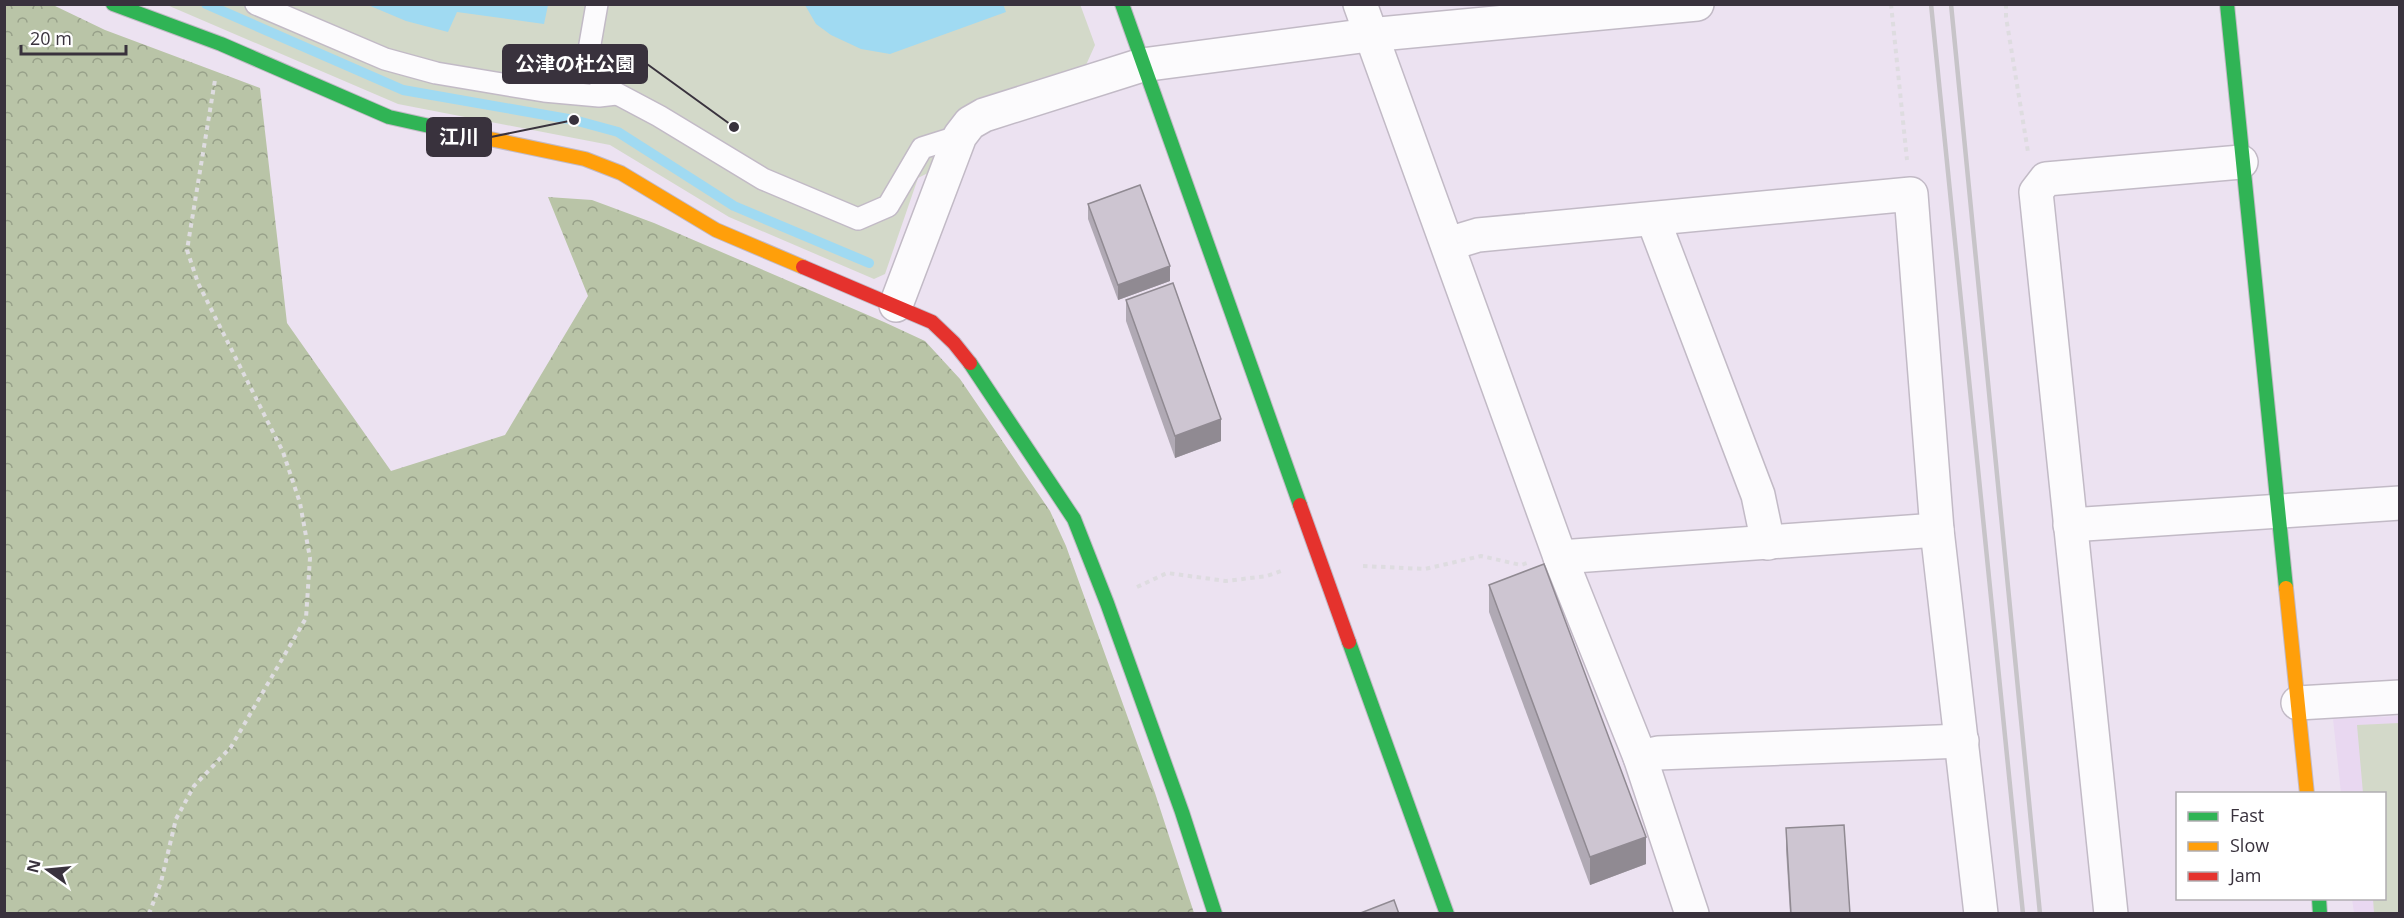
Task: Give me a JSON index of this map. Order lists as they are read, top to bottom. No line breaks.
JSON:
{"places":["江川","公津の杜公園"],"legend":["Fast","Slow","Jam"],"scale_bar":"20 m","north":"left"}
